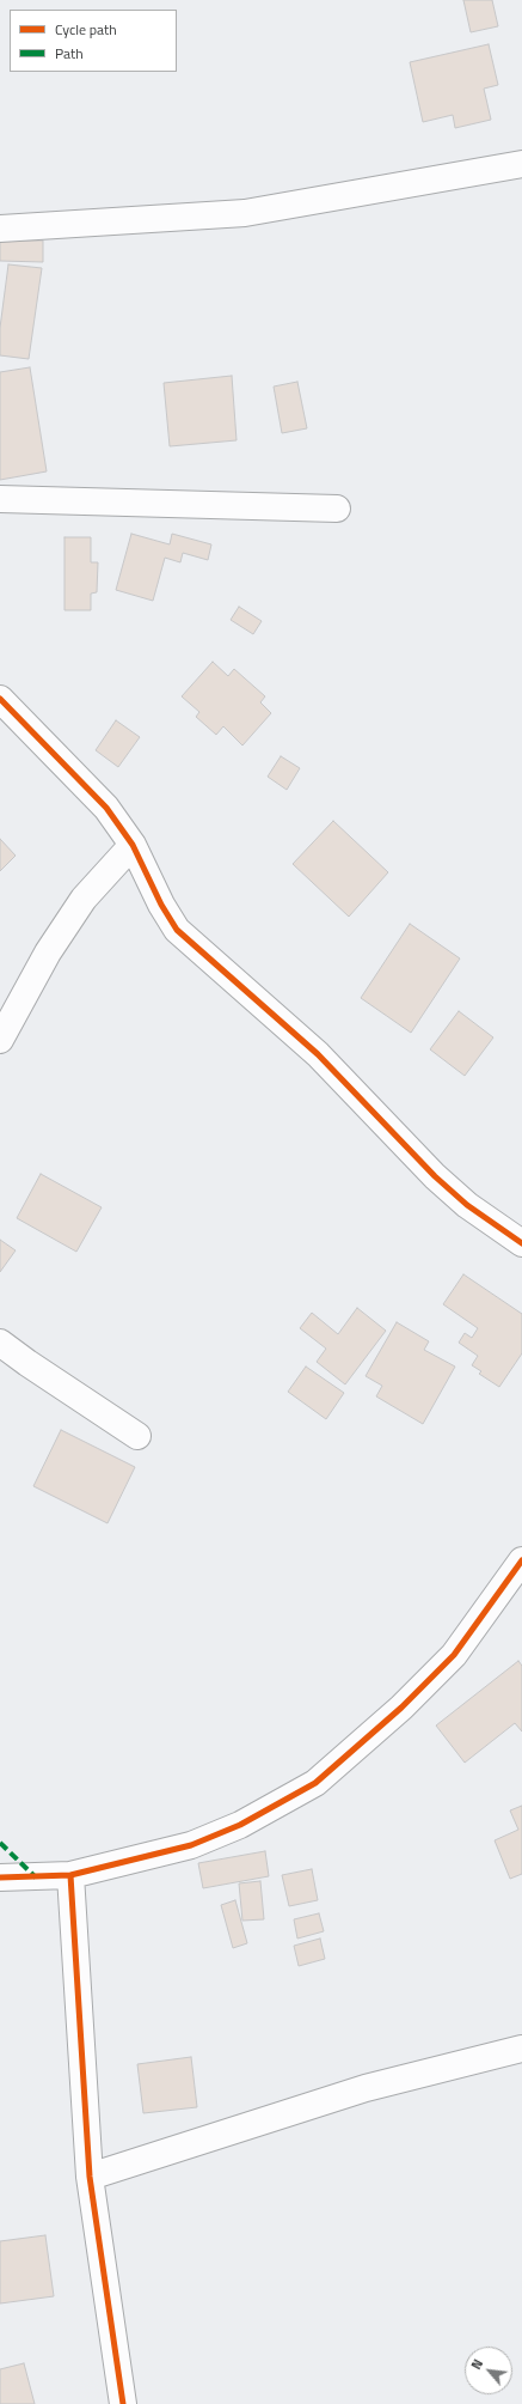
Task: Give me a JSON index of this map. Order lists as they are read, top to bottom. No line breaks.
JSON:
{"legend":["Cycle path","Path"],"north":"top left"}
